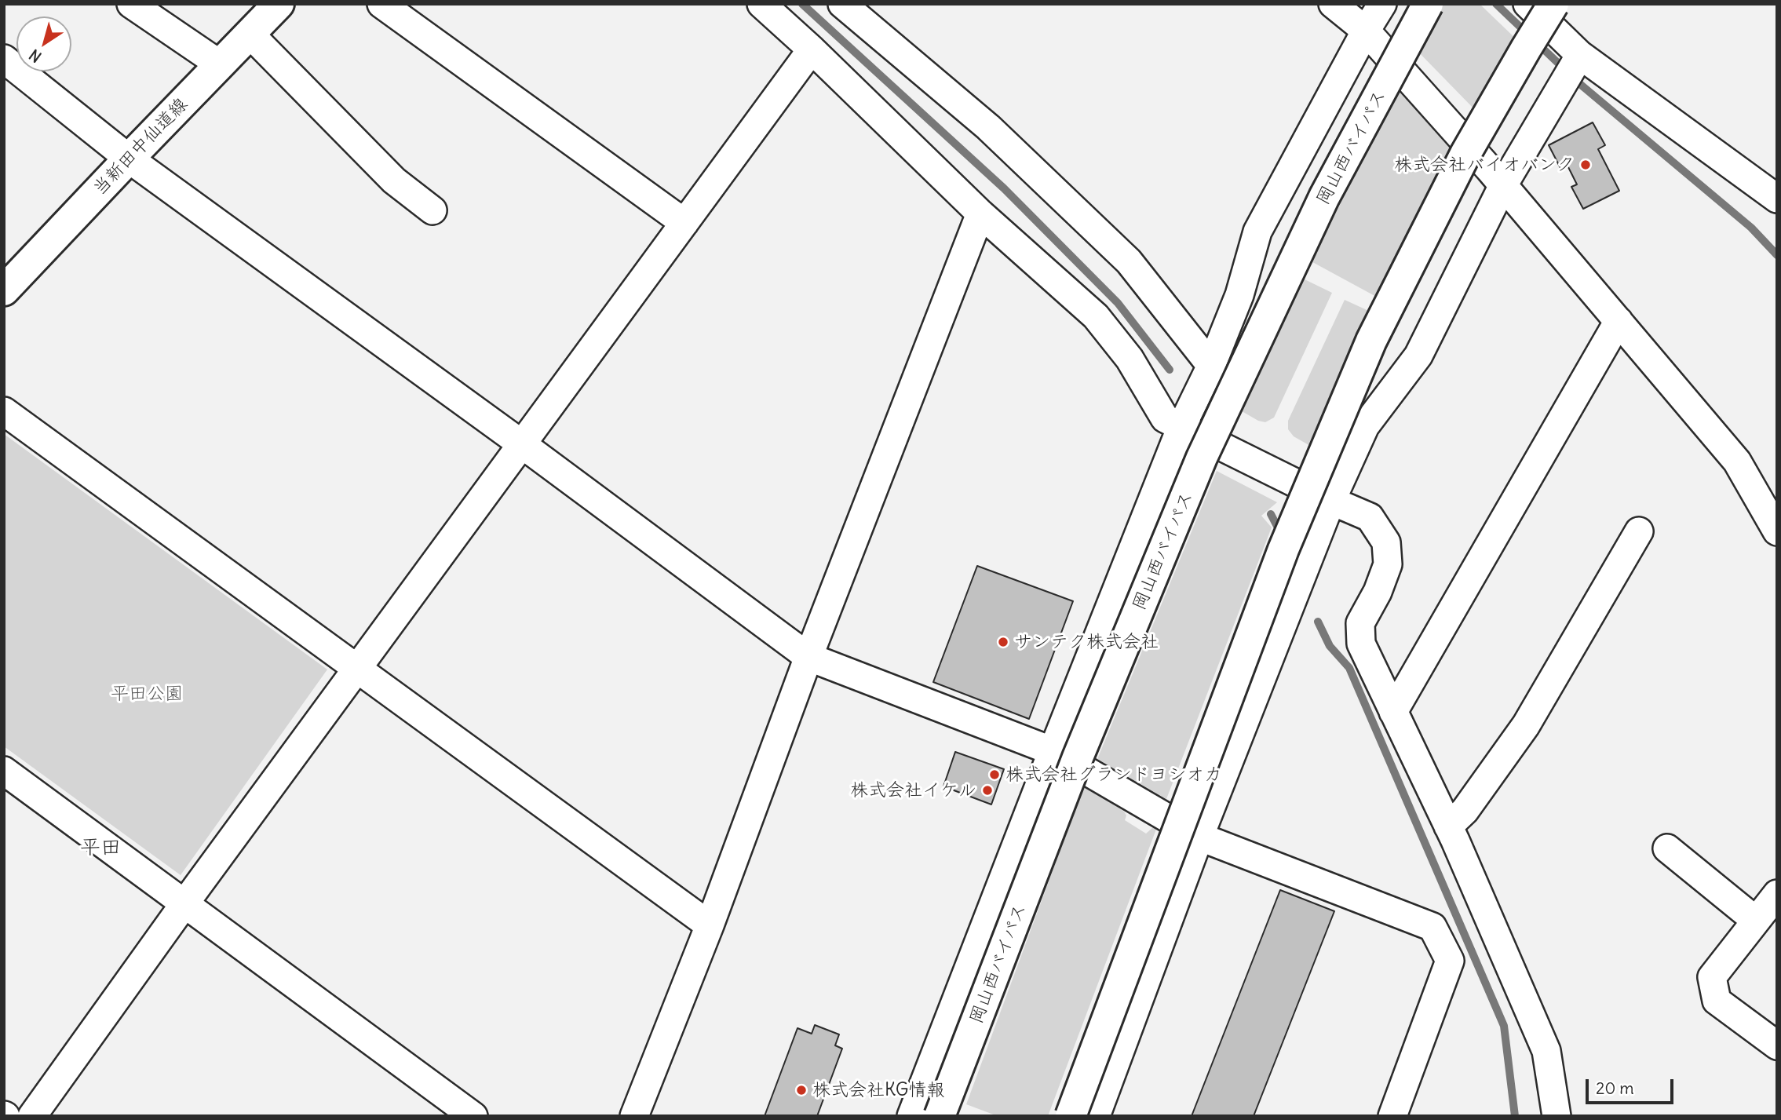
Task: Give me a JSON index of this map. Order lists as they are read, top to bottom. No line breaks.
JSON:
{"streets":{"main road":["当新田中仙道線","岡山西バイパス"]},"districts":["平田"],"parks":["平田公園"],"places":["株式会社バイオバンク","サンテク株式会社","株式会社グランドヨシオカ","株式会社イケル","株式会社KG情報"],"scale_bar":"20 m","north":"bottom left"}
